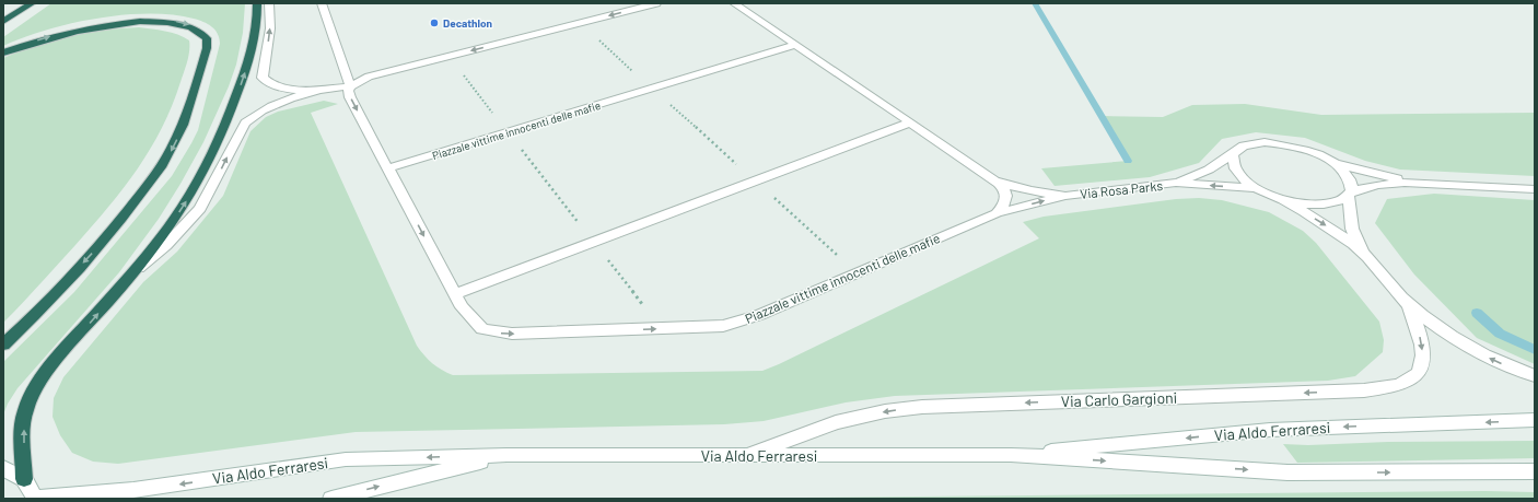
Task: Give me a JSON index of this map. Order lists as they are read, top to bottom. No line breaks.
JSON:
{"streets":{"main road":["Piazzale vittime innocenti delle mafie","Via Rosa Parks","Via Carlo Gargioni","Via Aldo Ferraresi"]},"crossings":[["Piazzale vittime innocenti delle mafie","Via Rosa Parks"],["Via Rosa Parks","Via Carlo Gargioni"],["Via Carlo Gargioni","Via Aldo Ferraresi"]],"places":["Decathlon"]}
